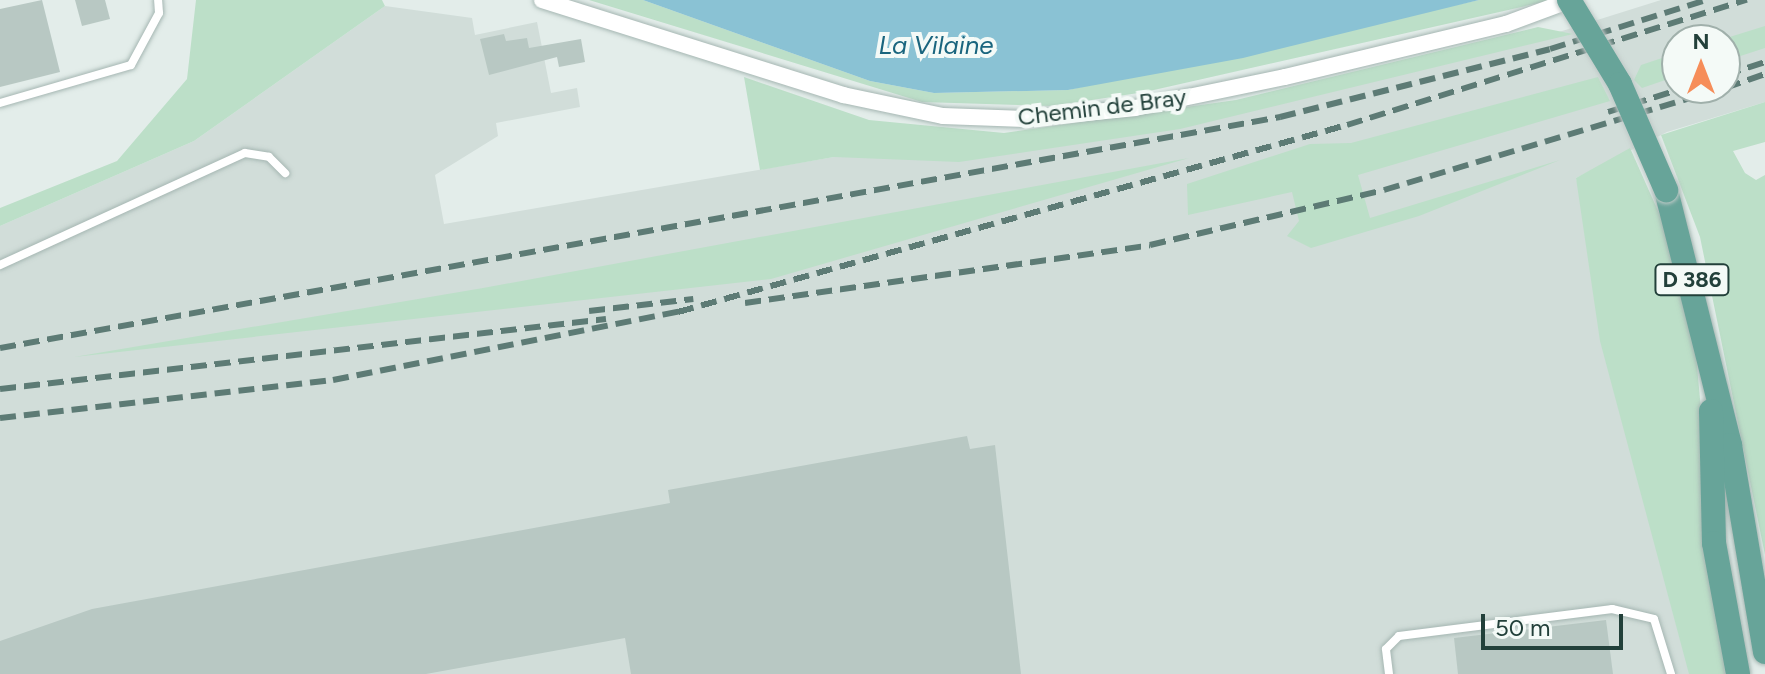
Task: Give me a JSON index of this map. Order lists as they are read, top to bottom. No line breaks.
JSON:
{"streets":{"main road":["D 386"],"street":["Chemin de Bray"]},"crossings":[["Chemin de Bray","D 386"]],"water":["La Vilaine"],"scale_bar":"50 m","north":"top"}
